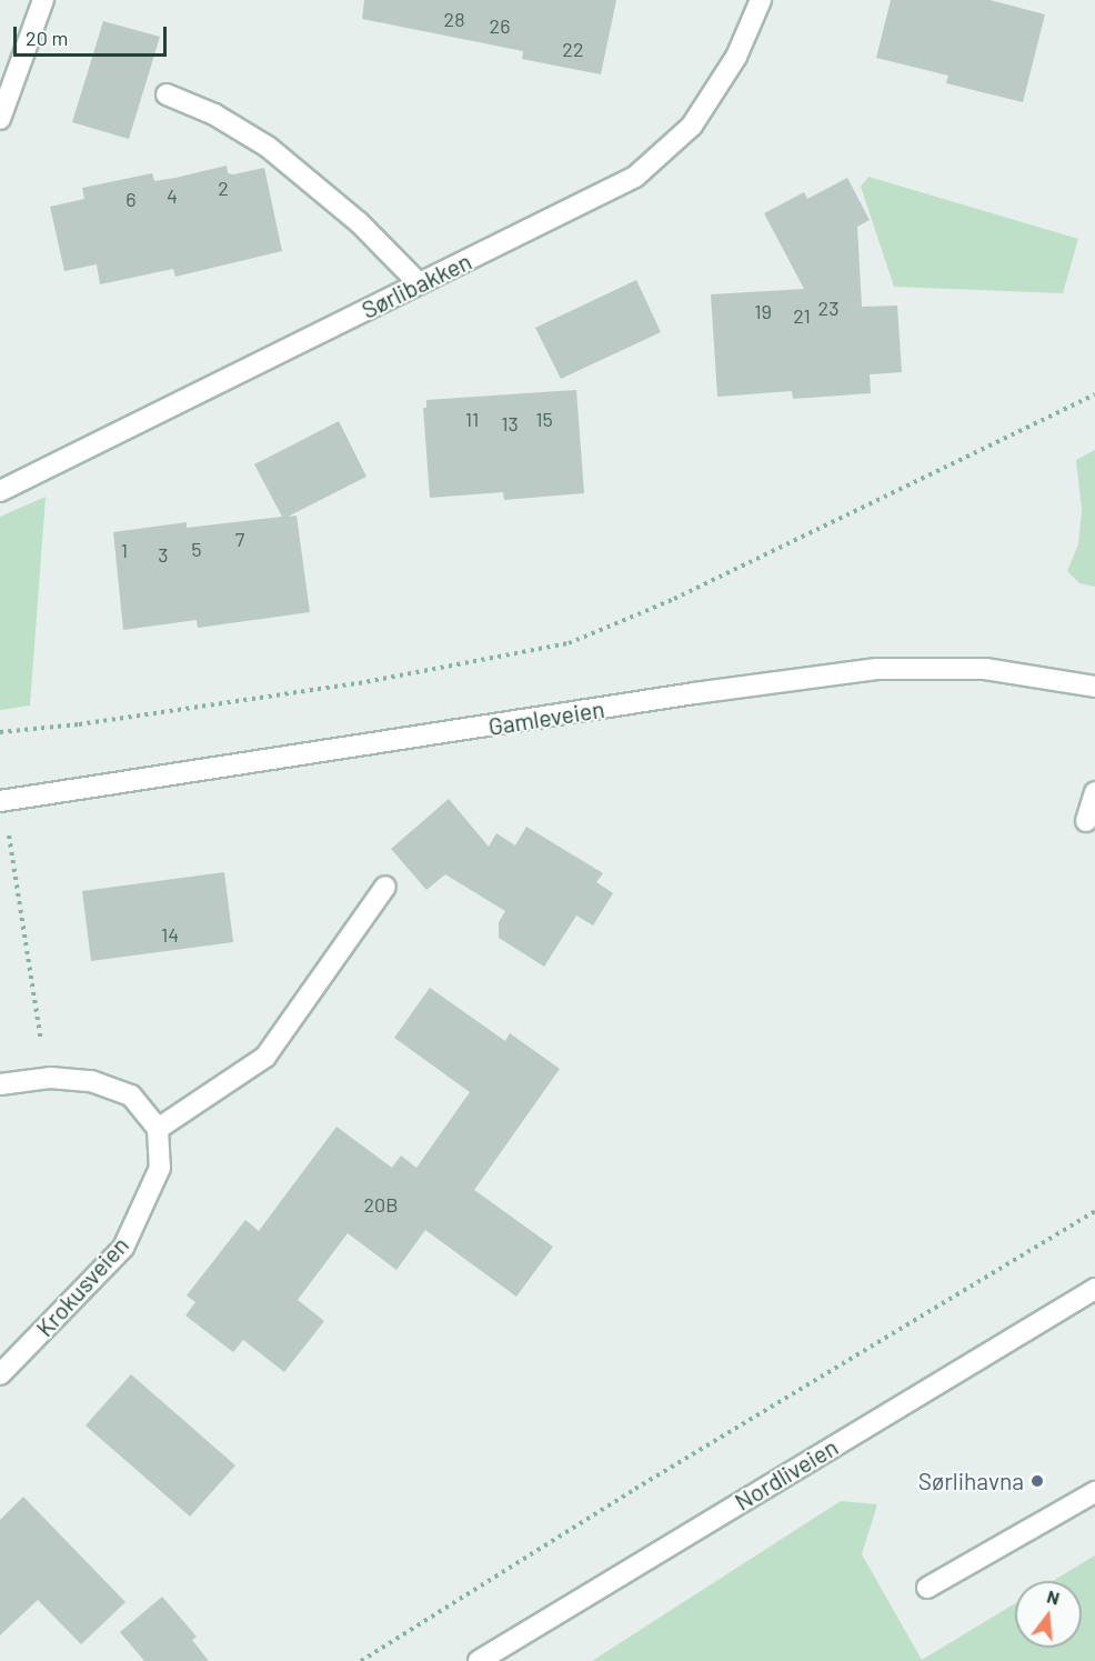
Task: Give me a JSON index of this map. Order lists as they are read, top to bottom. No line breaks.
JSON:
{"streets":{"street":["Sørlibakken","Gamleveien","Krokusveien","Nordliveien"]},"places":["Sørlihavna"],"house_numbers":["28","26","22","2","4","6","23","19","21","11","15","13","7","5","1","3","14","20B"],"scale_bar":"20 m","north":"top"}
